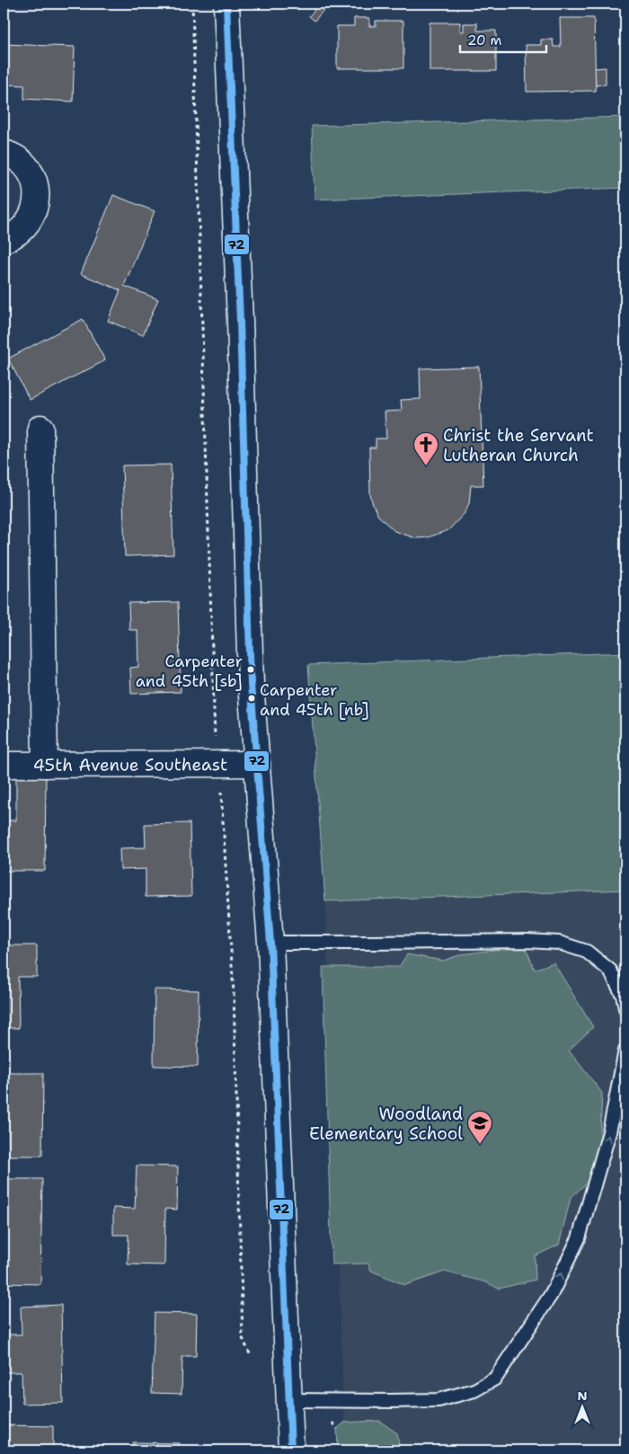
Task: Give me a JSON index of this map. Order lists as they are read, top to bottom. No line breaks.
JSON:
{"streets":{"street":["45th Avenue Southeast"]},"places":{"church":["Christ the Servant Lutheran Church"],"other":["Carpenter and 45th [sb]","Carpenter and 45th [nb]"],"school or university":["Woodland Elementary School"]},"lines":["transit line 72"],"scale_bar":"20 m","north":"top"}
